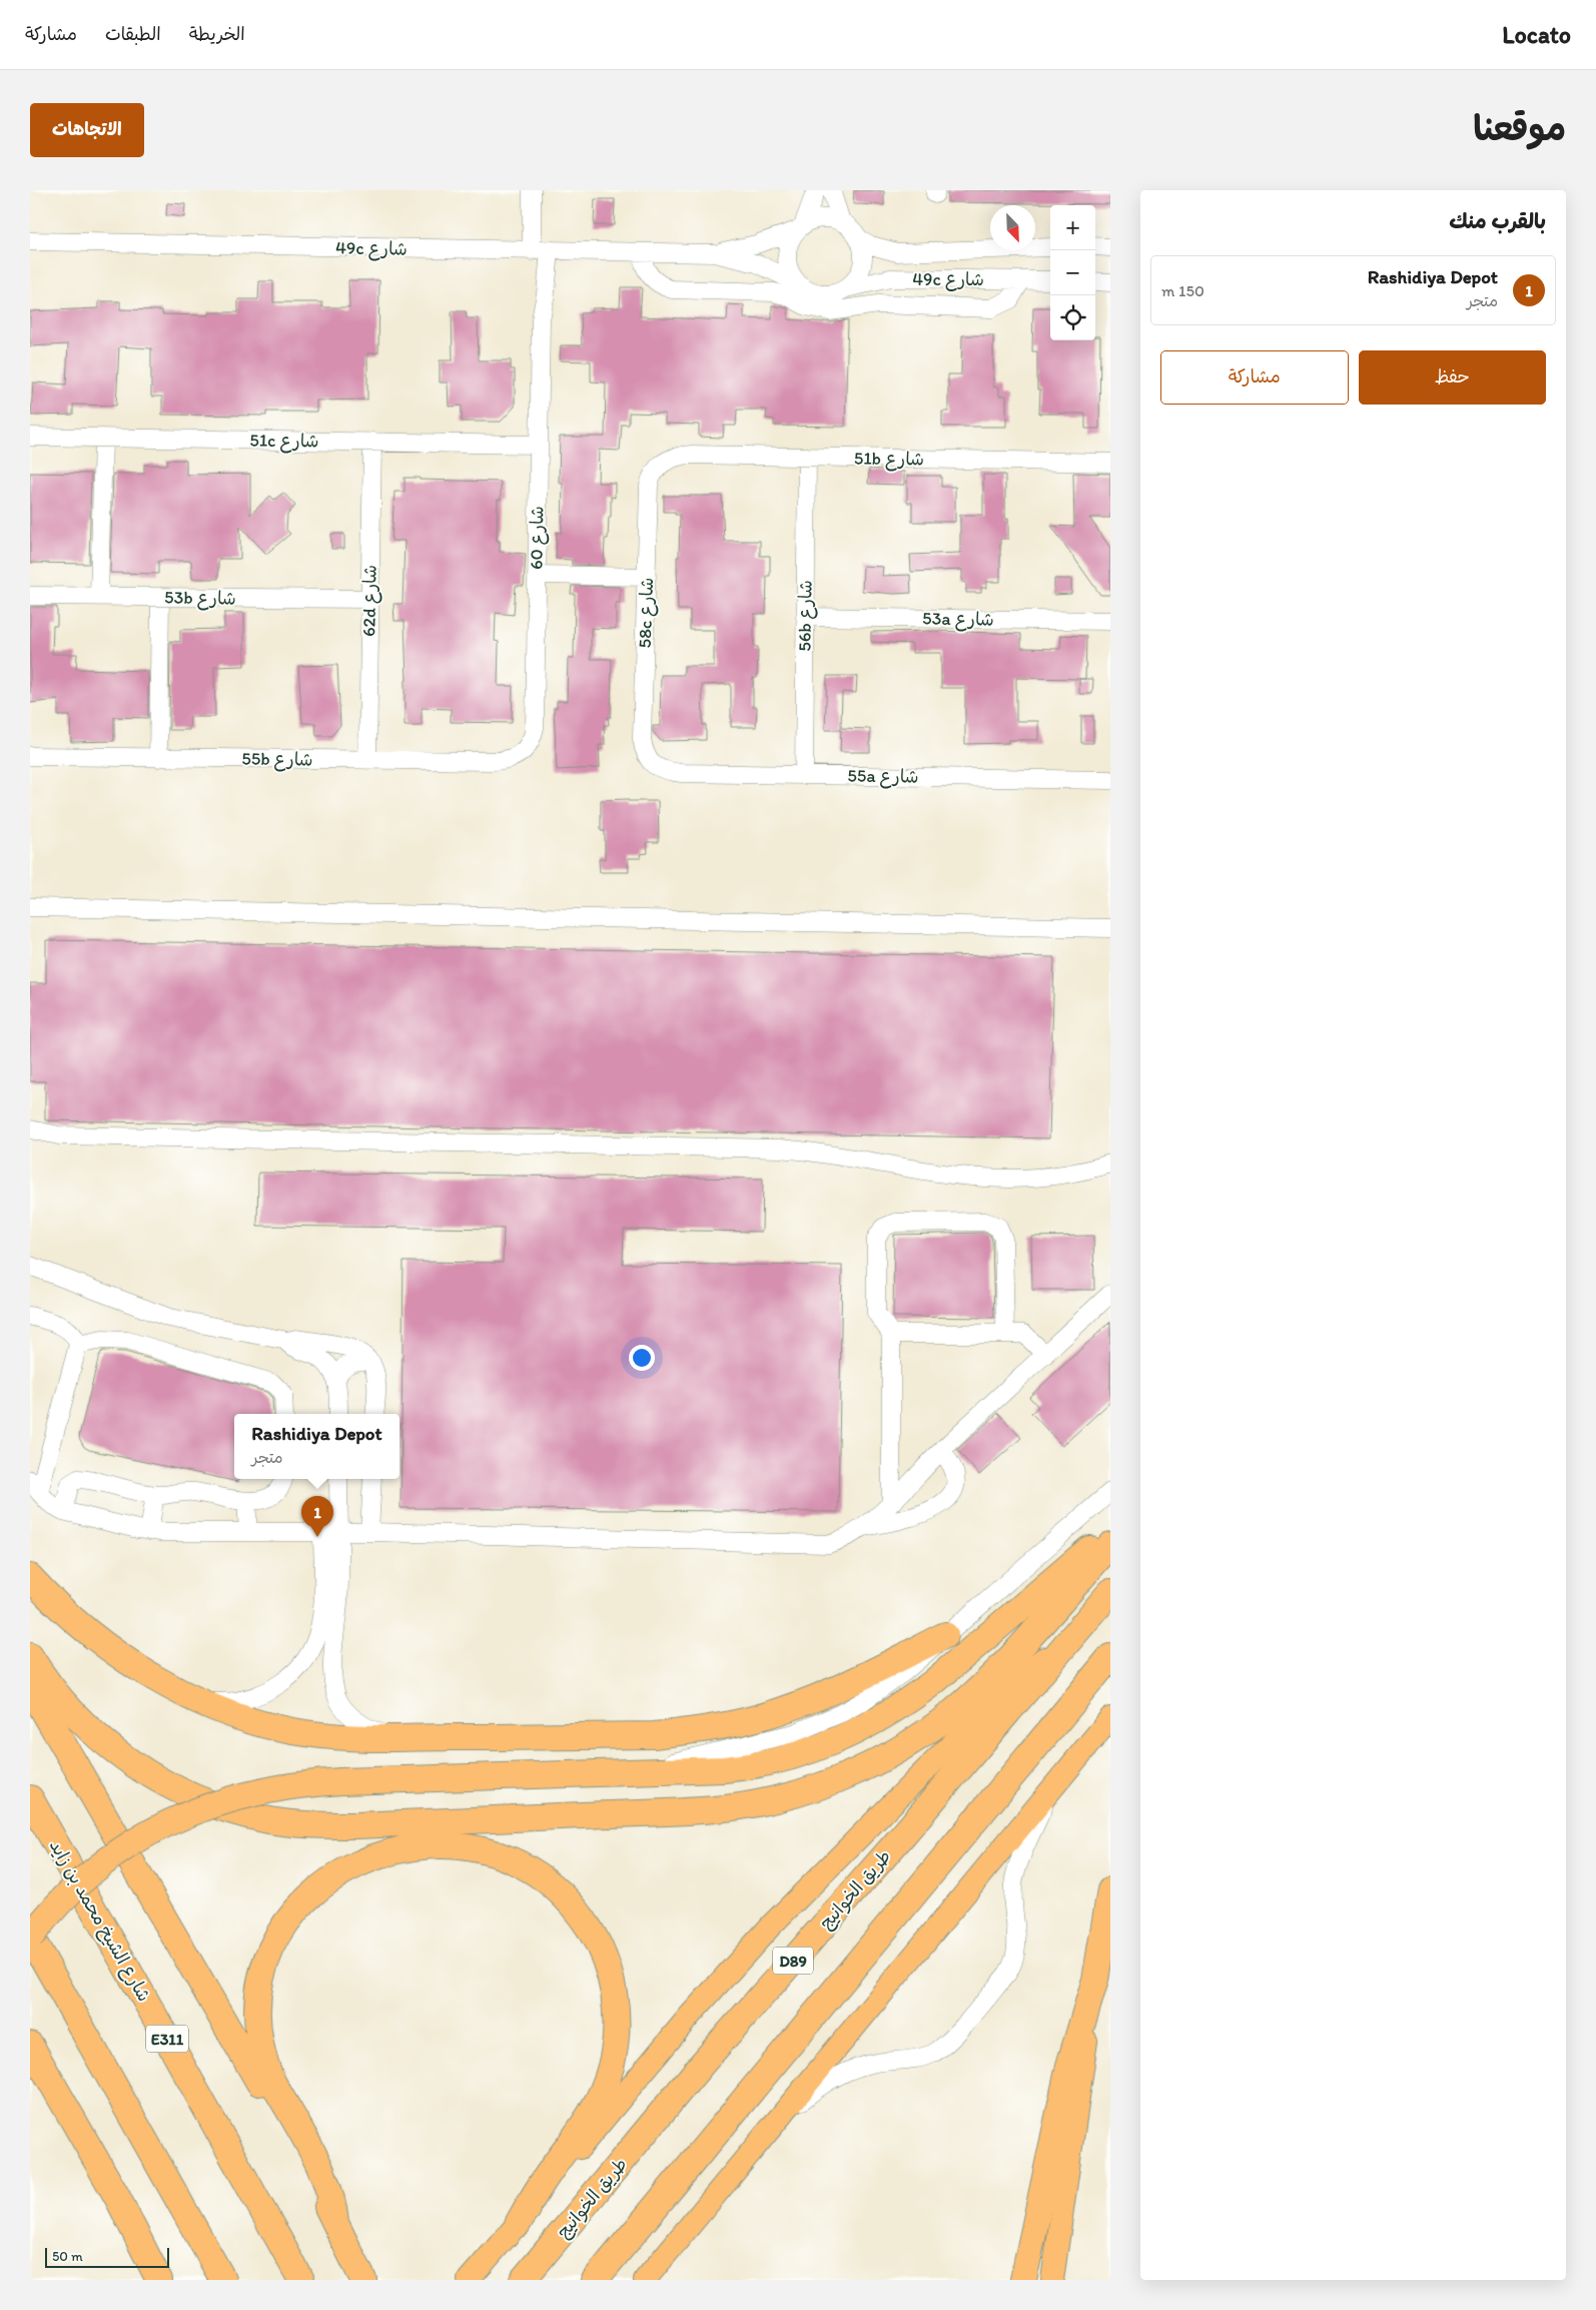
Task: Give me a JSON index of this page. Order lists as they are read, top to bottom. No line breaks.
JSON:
{"streets":{"highway":["طريق الخوانيج","شارع الشيخ محمد بن زايد","D89","E311"],"street":["49c شارع","51c شارع","51b شارع","شارع 60","53b شارع","62d شارع","58c شارع","56b شارع","53a شارع","55b شارع","55a شارع"]},"crossings":[["49c شارع","شارع 60"],["51c شارع","شارع 60"],["51c شارع","62d شارع"],["51b شارع","58c شارع"],["51b شارع","56b شارع"],["شارع 60","55b شارع"],["53b شارع","62d شارع"],["62d شارع","55b شارع"],["58c شارع","55a شارع"],["56b شارع","53a شارع"],["56b شارع","55a شارع"]],"scale_bar":"50 m","north":"bottom right","page":{"header":"Locato","nav":["الخريطة","الطبقات","مشاركة"],"title":"موقعنا","buttons":["الاتجاهات",["حفظ","مشاركة"]],"heading":"بالقرب منك","map_buttons":["+","−"],"list":[{"mark":"1","name":"Rashidiya Depot","note":"متجر","value":"150 m"}],"popup":["Rashidiya Depot","متجر"],"pins":"1","scale":"50 m"}}
